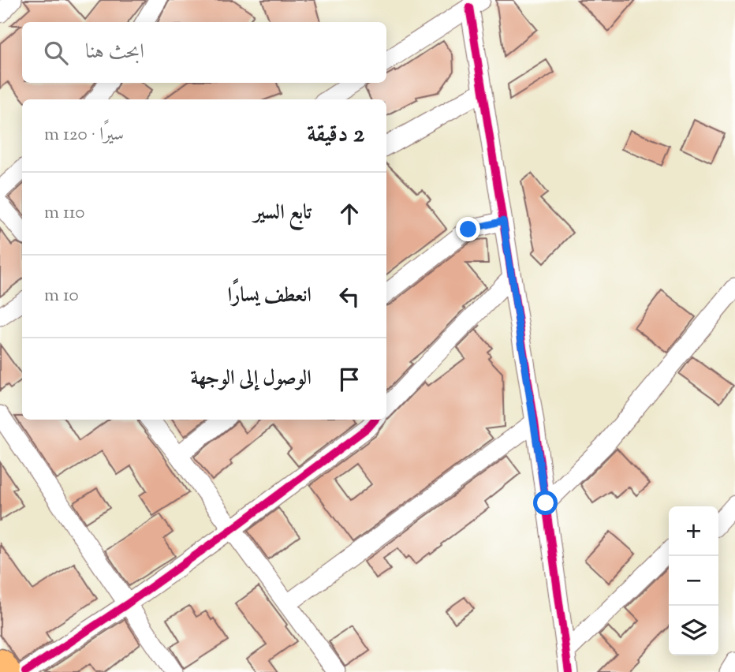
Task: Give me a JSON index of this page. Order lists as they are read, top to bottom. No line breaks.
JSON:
{"page":{"search":"ابحث هنا","heading":["2 دقيقة","سيرًا · 120 m"],"list":[["تابع السير","110 m"],["انعطف يسارًا","10 m"],"الوصول إلى الوجهة"],"map_buttons":["+","−"]}}
